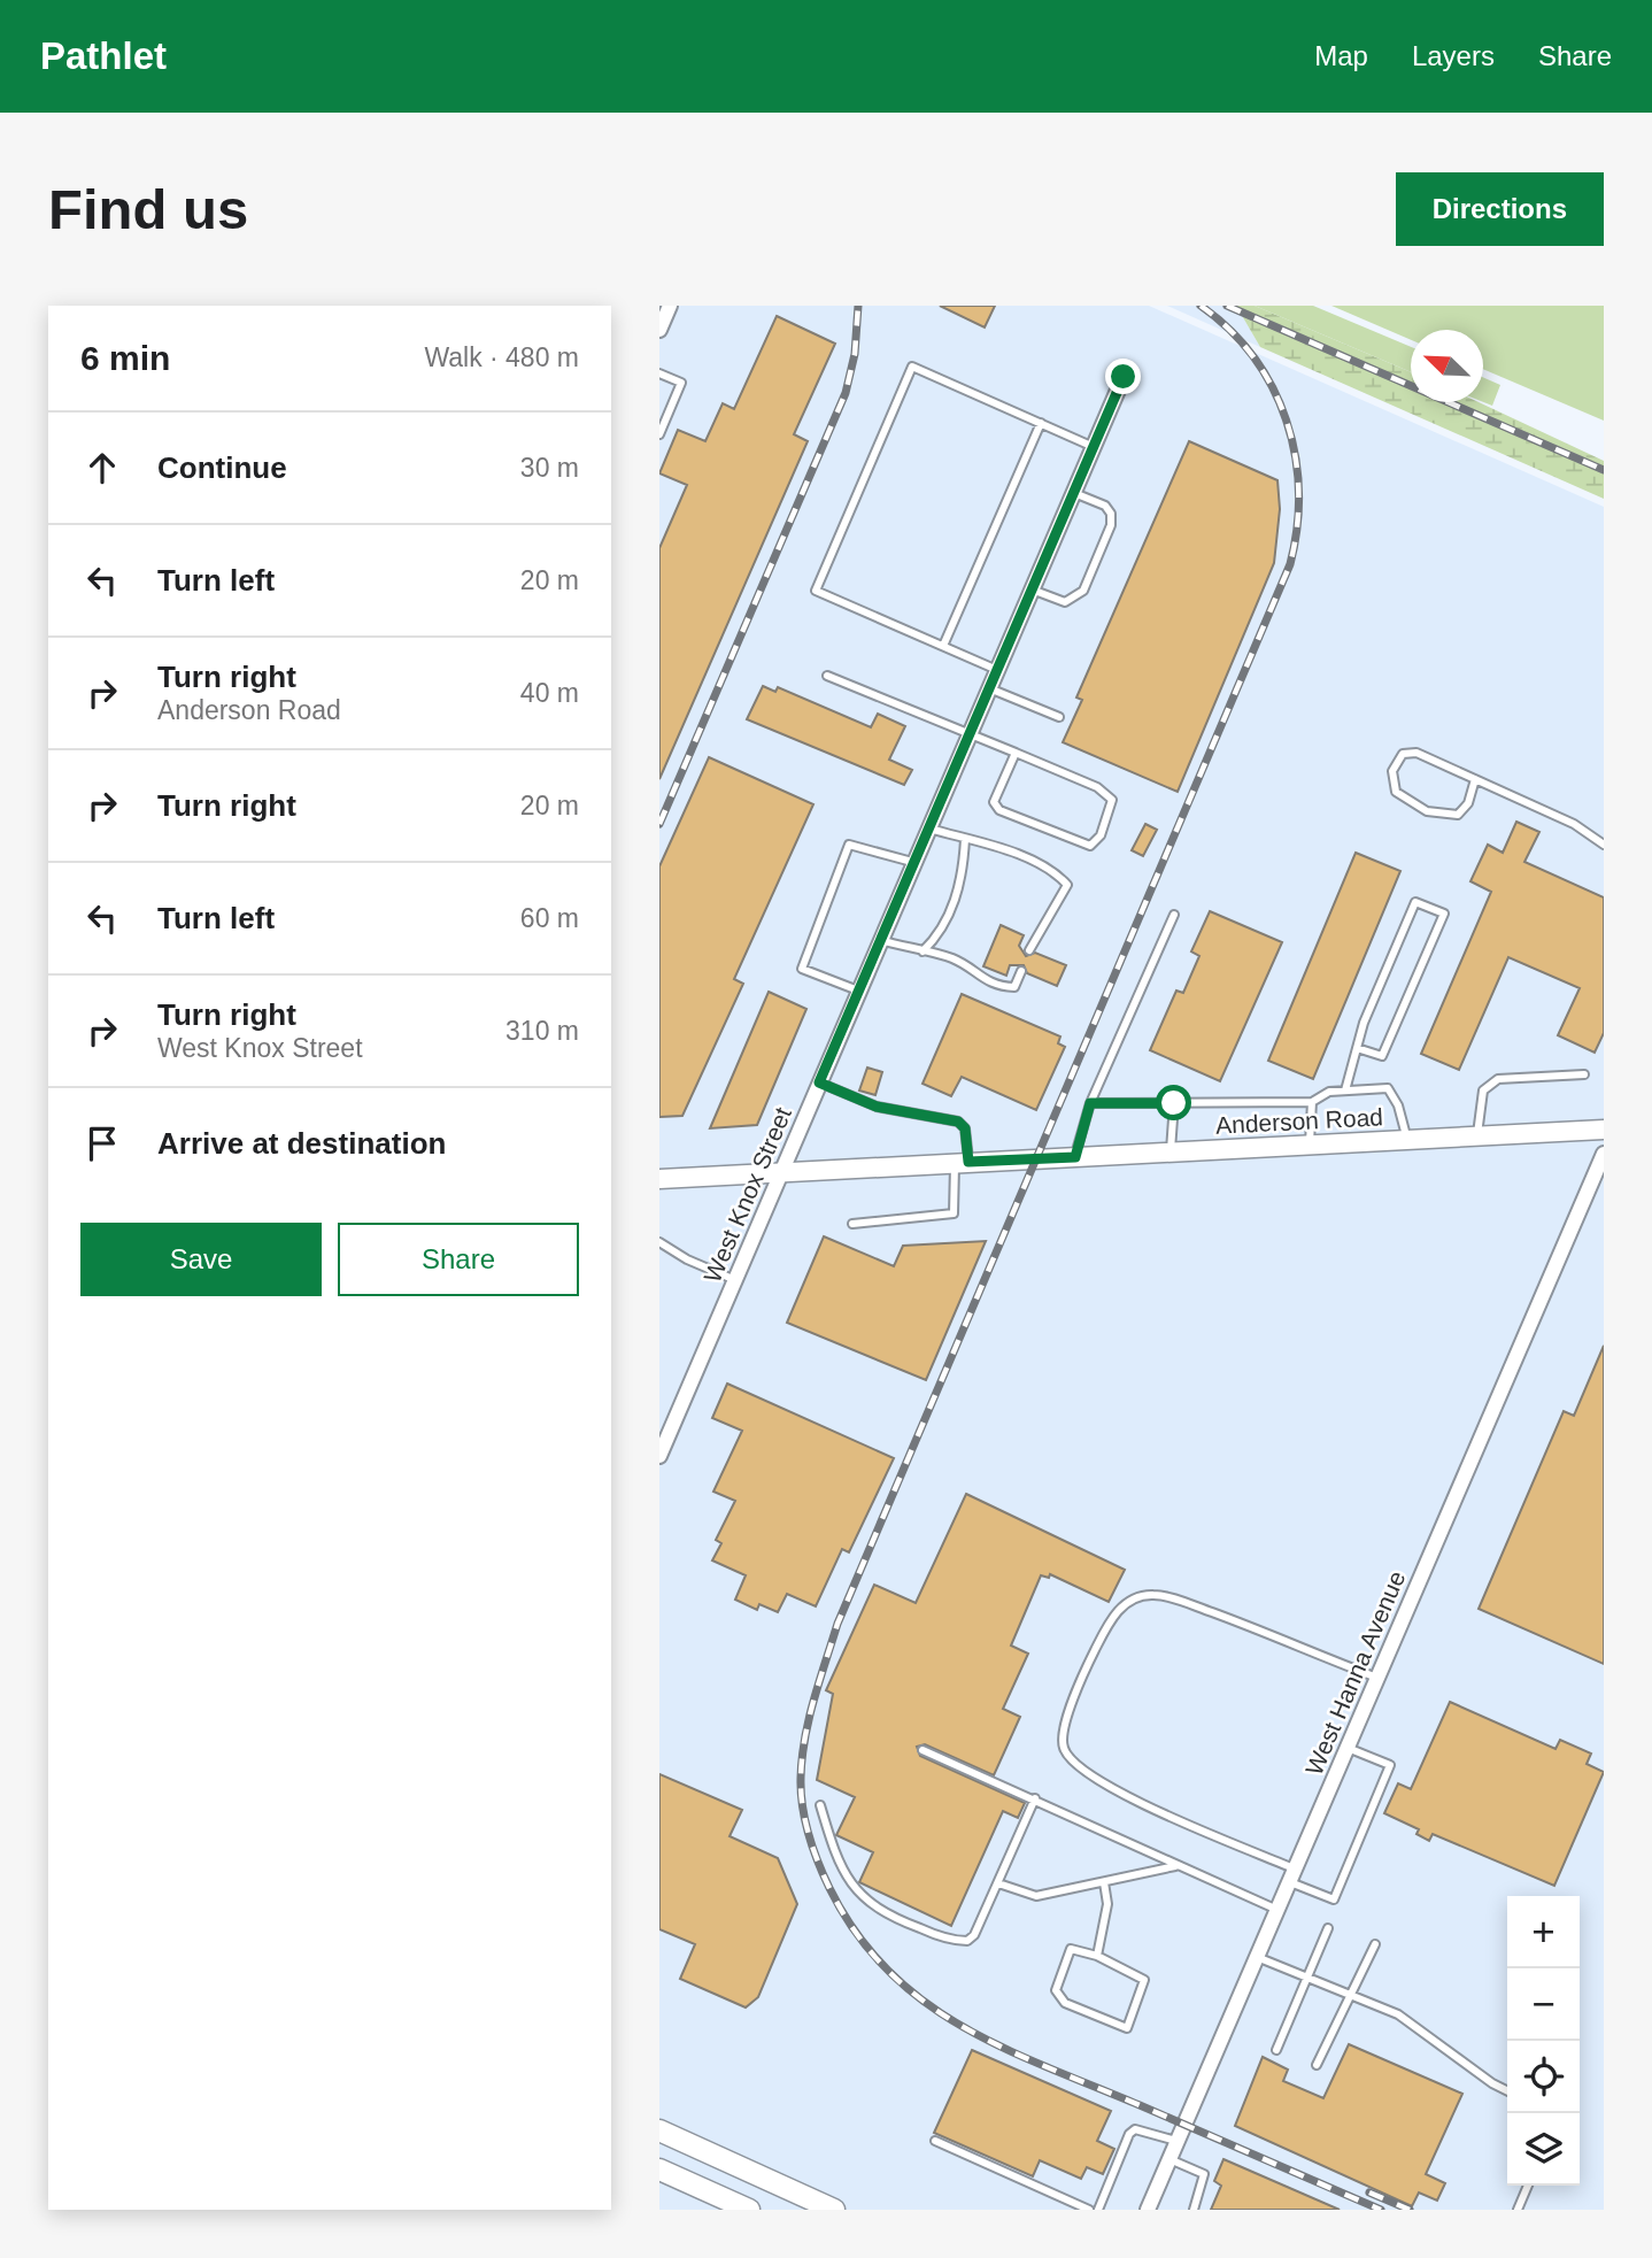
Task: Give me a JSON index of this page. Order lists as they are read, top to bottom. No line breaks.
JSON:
{"streets":{"street":["Anderson Road","West Knox Street","West Hanna Avenue"]},"crossings":[["Anderson Road","West Knox Street"]],"north":"top left","page":{"header":"Pathlet","nav":["Map","Layers","Share"],"buttons":["Directions",["Save","Share"]],"title":"Find us","heading":["6 min","Walk · 480 m"],"list":[["Continue","30 m"],["Turn left","20 m"],["Turn right","Anderson Road","40 m"],["Turn right","20 m"],["Turn left","60 m"],["Turn right","West Knox Street","310 m"],"Arrive at destination"],"map_buttons":["+","−"]}}
